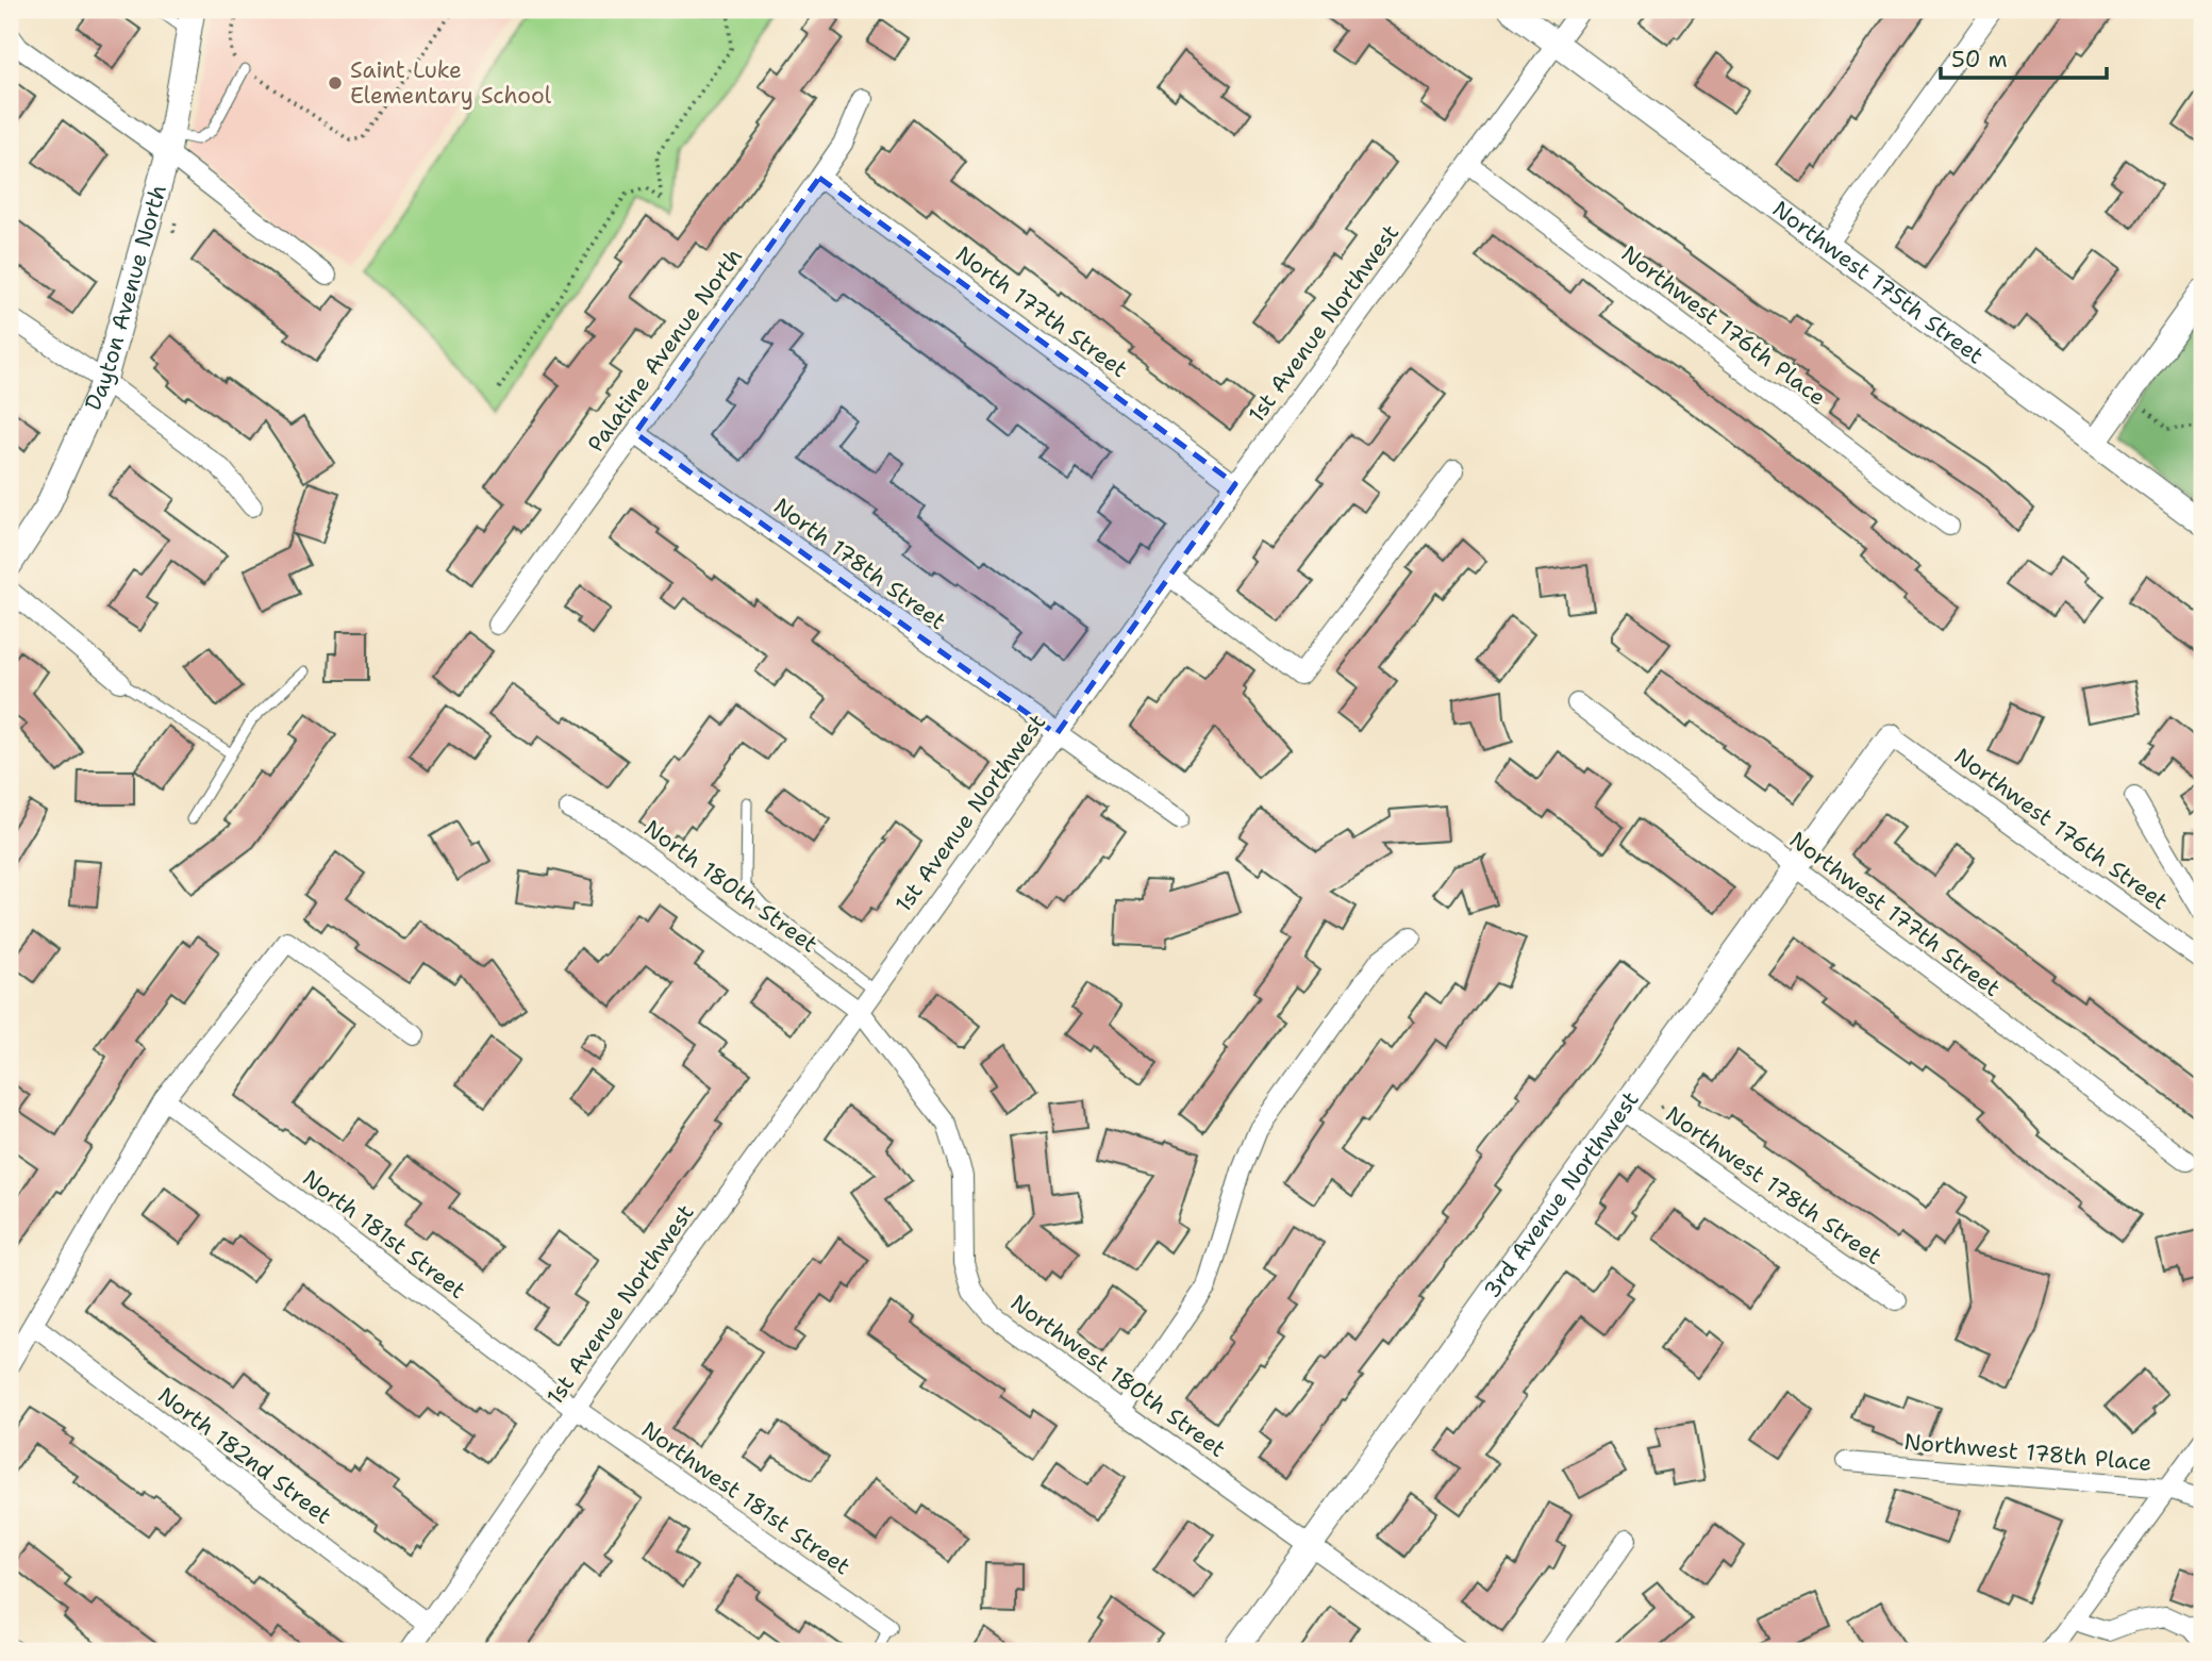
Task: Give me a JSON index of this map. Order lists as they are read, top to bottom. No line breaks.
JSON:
{"streets":{"street":["Northwest 175th Street","Dayton Avenue North","North 177th Street","1st Avenue Northwest","Northwest 176th Place","Palatine Avenue North","North 178th Street","Northwest 176th Street","North 180th Street","Northwest 177th Street","Northwest 178th Street","3rd Avenue Northwest","North 181st Street","Northwest 180th Street","Northwest 178th Place","North 182nd Street","Northwest 181st Street"]},"crossings":[["Northwest 175th Street","1st Avenue Northwest"],["North 177th Street","1st Avenue Northwest"],["North 177th Street","Palatine Avenue North"],["1st Avenue Northwest","Northwest 176th Place"],["1st Avenue Northwest","North 178th Street"],["1st Avenue Northwest","North 180th Street"],["1st Avenue Northwest","North 181st Street"],["1st Avenue Northwest","Northwest 180th Street"],["1st Avenue Northwest","North 182nd Street"],["1st Avenue Northwest","Northwest 181st Street"],["Palatine Avenue North","North 178th Street"],["Northwest 176th Street","3rd Avenue Northwest"],["North 180th Street","Northwest 180th Street"],["Northwest 177th Street","3rd Avenue Northwest"],["Northwest 178th Street","3rd Avenue Northwest"],["3rd Avenue Northwest","Northwest 180th Street"],["North 181st Street","Northwest 181st Street"]],"places":["Saint Luke Elementary School"],"scale_bar":"50 m"}
